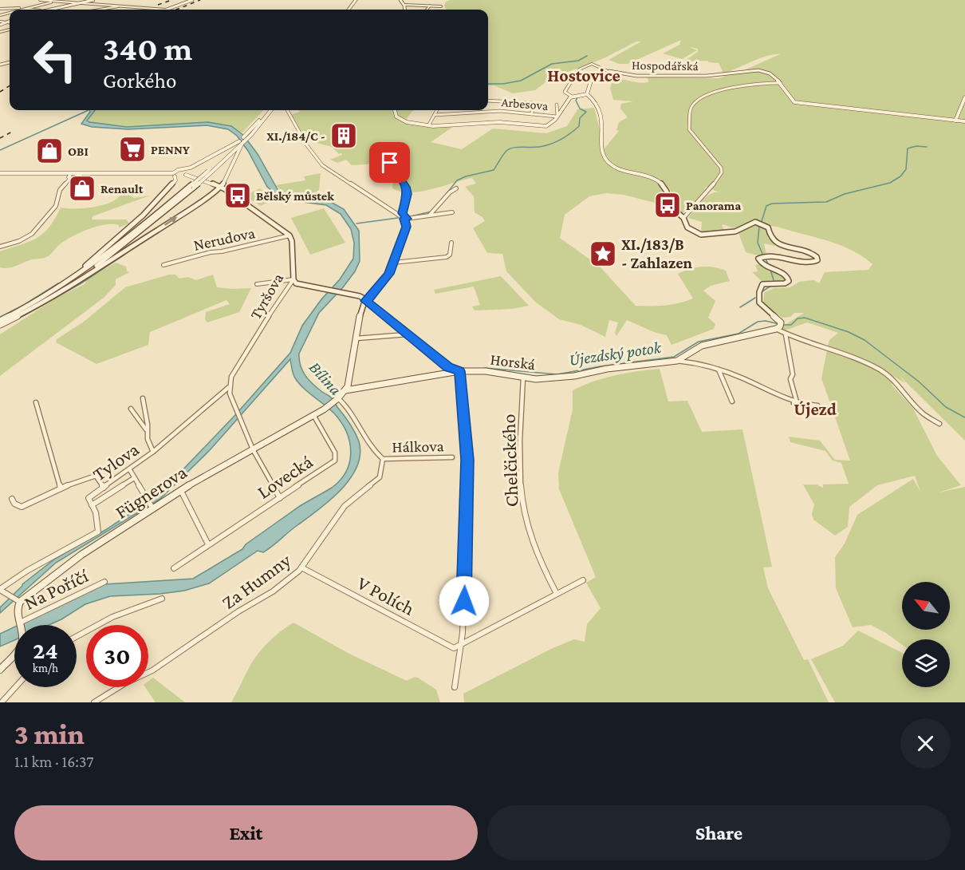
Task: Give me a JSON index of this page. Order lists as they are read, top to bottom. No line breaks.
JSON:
{"streets":{"street":["Hospodářská","Arbesova","Nerudova","Tyršova","Horská","Hálkova","Chelčického","Tylova","Lovecká","Fügnerova","Za Humny","Na Poříčí","V Polích"]},"crossings":[["Nerudova","Tyršova"],["Tyršova","Tylova"],["Horská","Chelčického"],["Horská","Fügnerova"],["Hálkova","Za Humny"],["Lovecká","Fügnerova"],["Za Humny","V Polích"]],"districts":["Hostovice","Újezd"],"water":["Újezdský potok","Bílina"],"places":{"building":["XI./184/C -"],"supermarket":["PENNY"],"shop":["OBI","Renault"],"bus stop":["Bělský můstek","Panorama"],"place":["XI./183/B - Zahlazen"]},"north":"top left","page":{"turn":["340 m","Gorkého"],"speed":"24 km/h","limit":"30","heading":["3 min","1.1 km · 16:37"],"buttons":["Exit","Share"]}}
